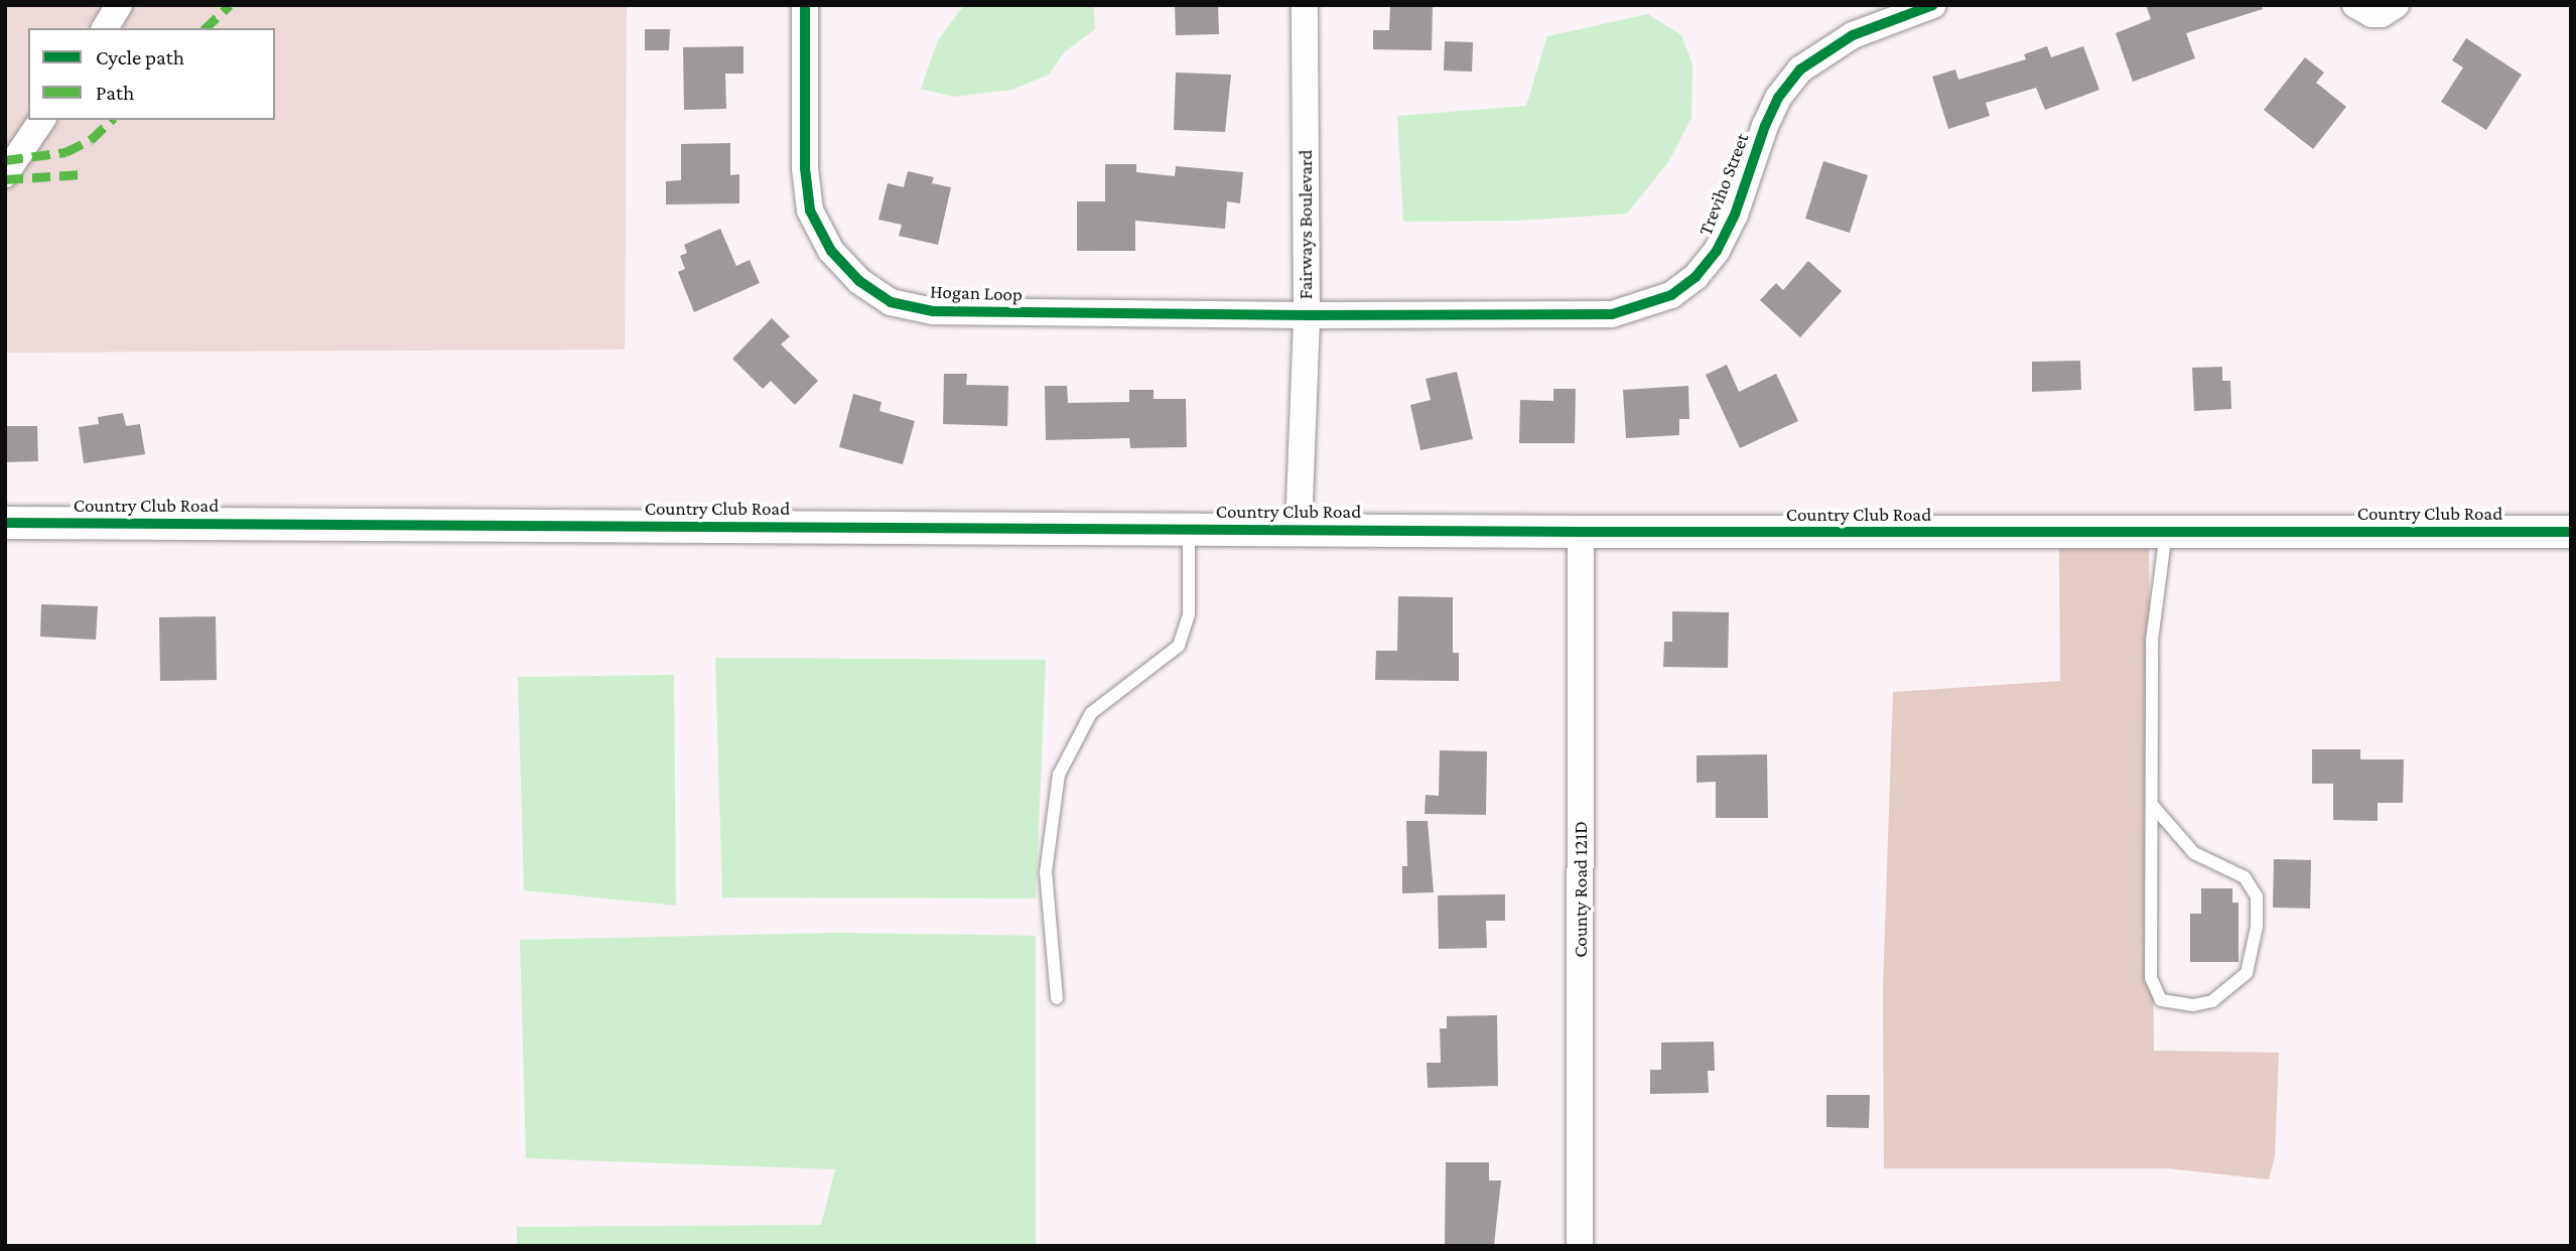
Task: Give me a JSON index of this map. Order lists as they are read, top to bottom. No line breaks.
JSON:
{"streets":{"street":["Treviho Street","Fairways Boulevard","Hogan Loop","Country Club Road","County Road 121D"]},"crossings":[["Treviho Street","Fairways Boulevard"],["Treviho Street","Hogan Loop"],["Fairways Boulevard","Hogan Loop"],["Fairways Boulevard","Country Club Road"],["Country Club Road","County Road 121D"]],"legend":["Cycle path","Path"]}
